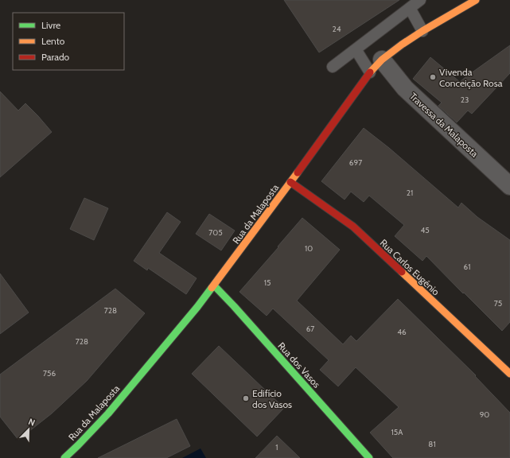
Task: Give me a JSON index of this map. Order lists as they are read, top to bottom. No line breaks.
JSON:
{"streets":{"street":["Travessa da Malaposta","Rua da Malaposta","Rua Carlos Eugénio","Rua dos Vasos"]},"crossings":[["Travessa da Malaposta","Rua da Malaposta"],["Rua da Malaposta","Rua Carlos Eugénio"],["Rua da Malaposta","Rua dos Vasos"]],"places":["Vivenda Conceição Rosa","Edifício dos Vasos"],"house_numbers":["24","23","697","21","45","705","10","61","15","75","728","67","46","728","756","90","15A","81","1"],"legend":["Livre","Lento","Parado"],"north":"top right"}
